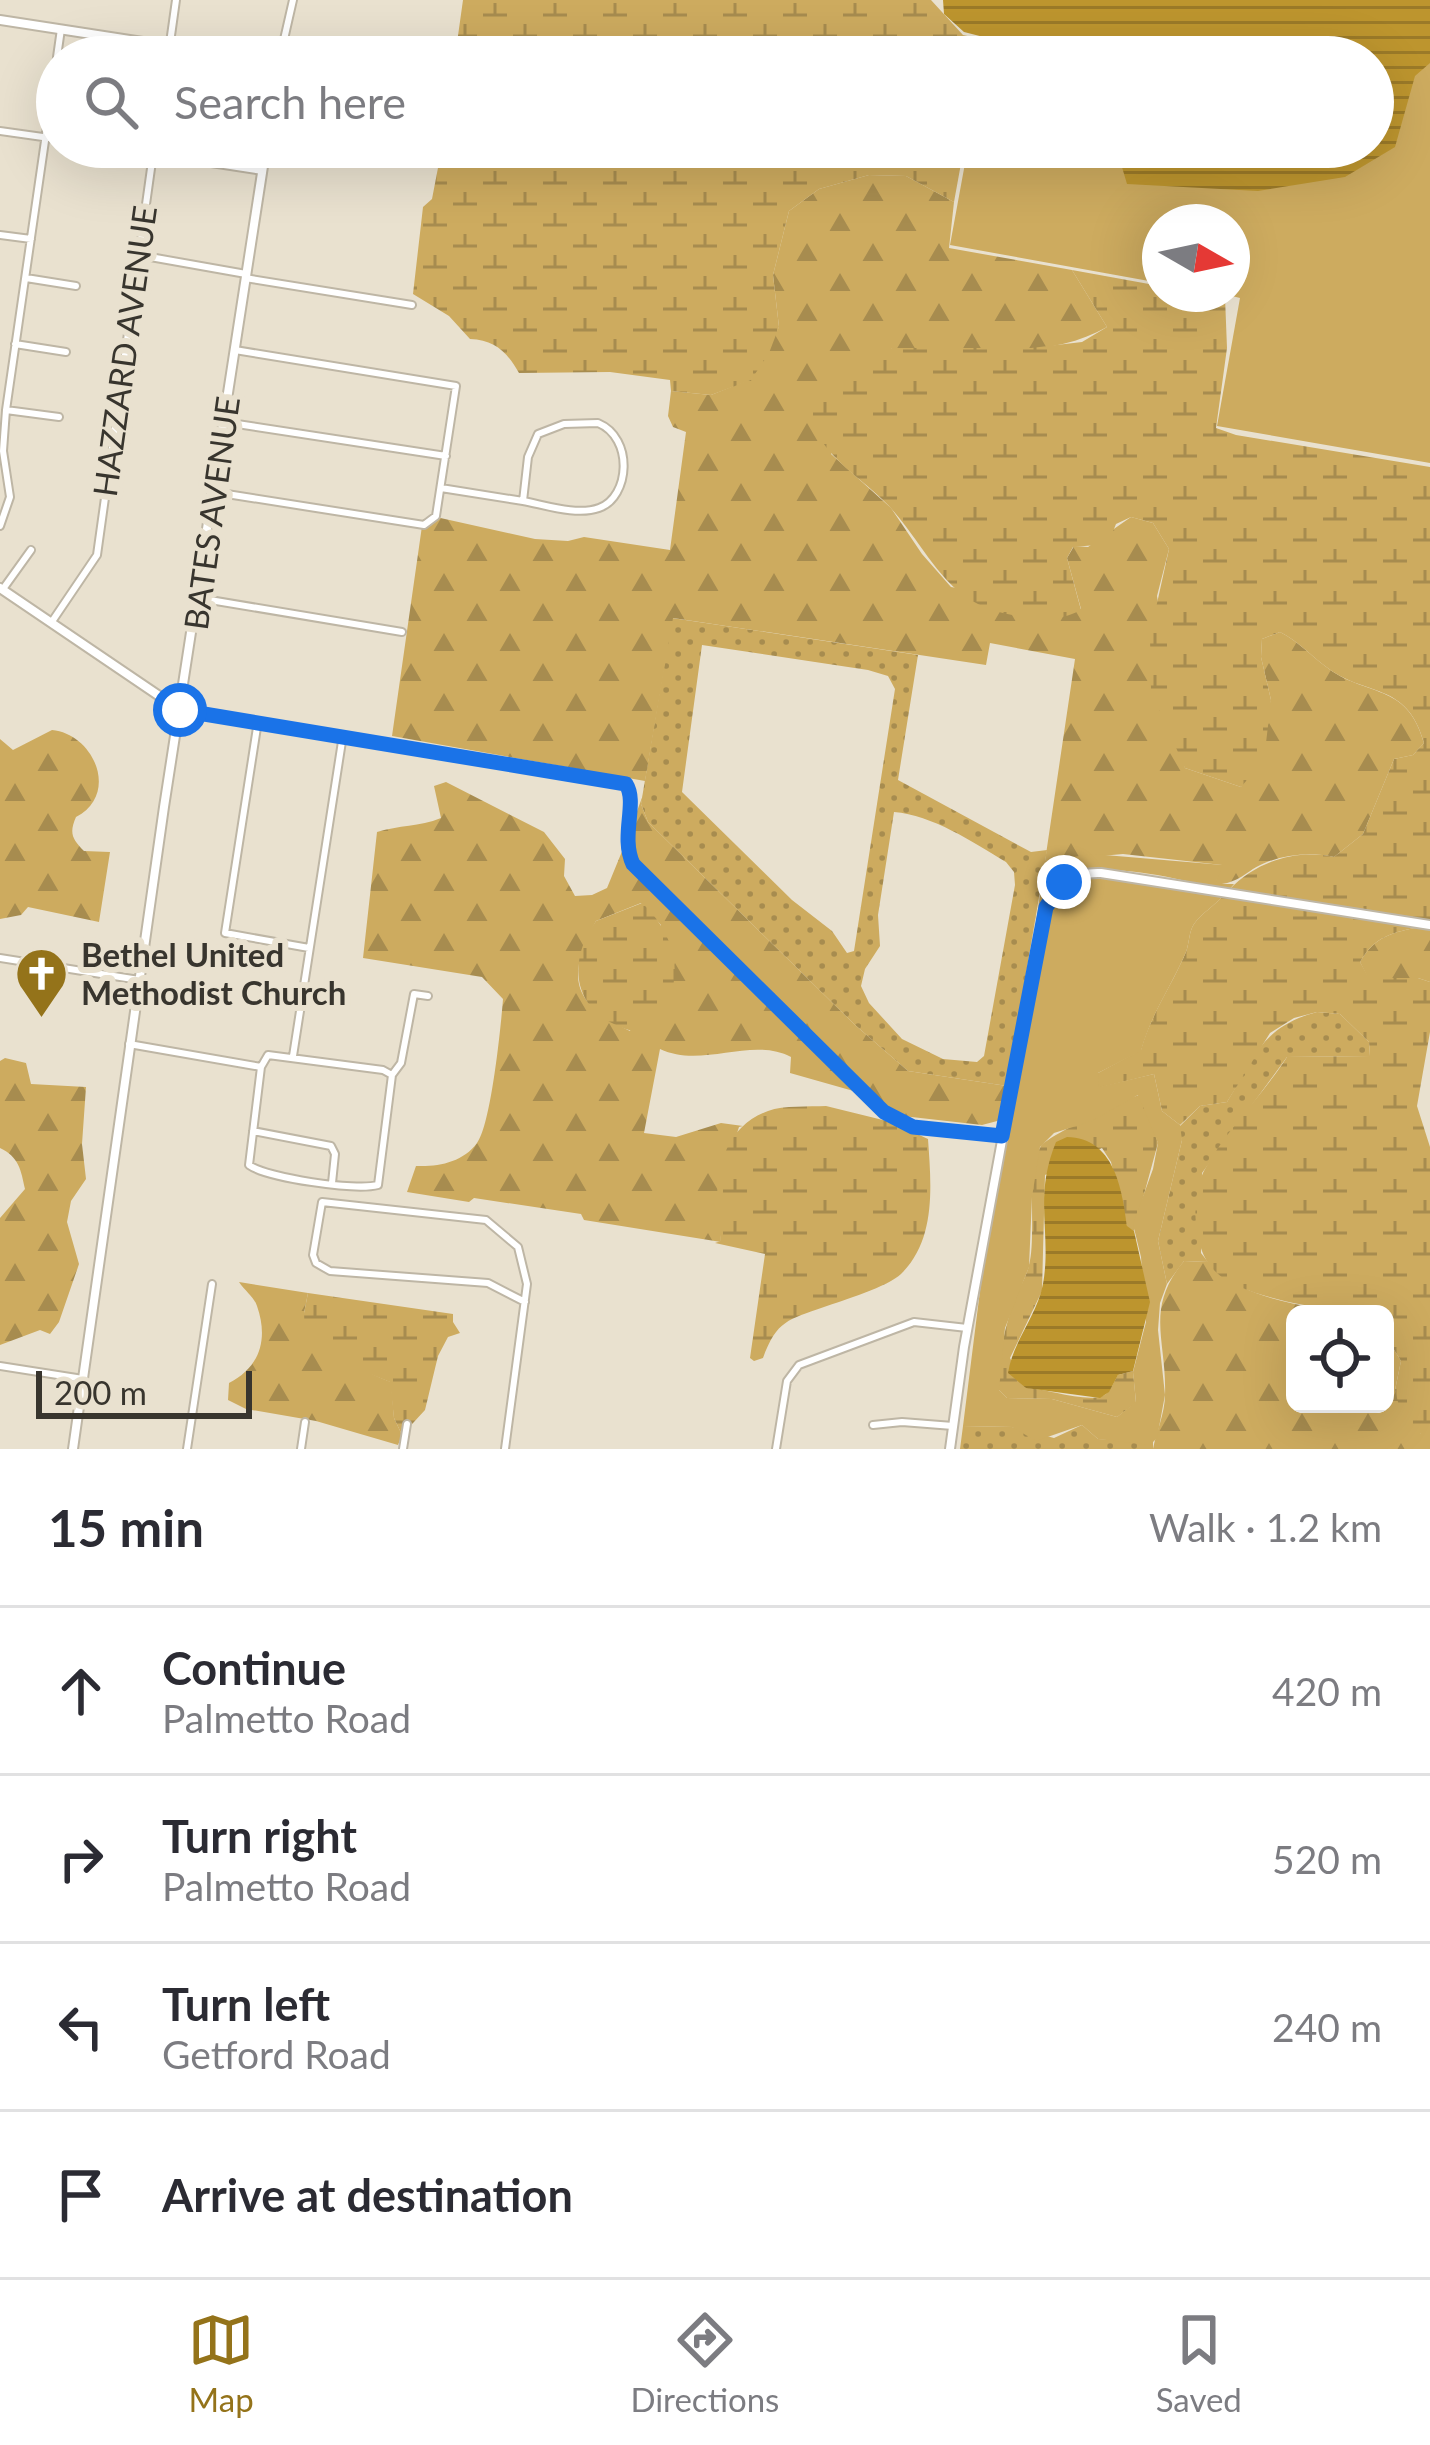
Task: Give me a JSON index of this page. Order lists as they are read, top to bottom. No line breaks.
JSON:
{"streets":{"street":["HAZZARD AVENUE","BATES AVENUE"]},"places":{"church":["Bethel United Methodist Church"]},"scale_bar":"200 m","north":"right","page":{"search":"Search here","scale":"200 m","heading":["15 min","Walk · 1.2 km"],"list":[["Continue","Palmetto Road","420 m"],["Turn right","Palmetto Road","520 m"],["Turn left","Getford Road","240 m"],"Arrive at destination"],"nav":["Map","Directions","Saved"]}}
